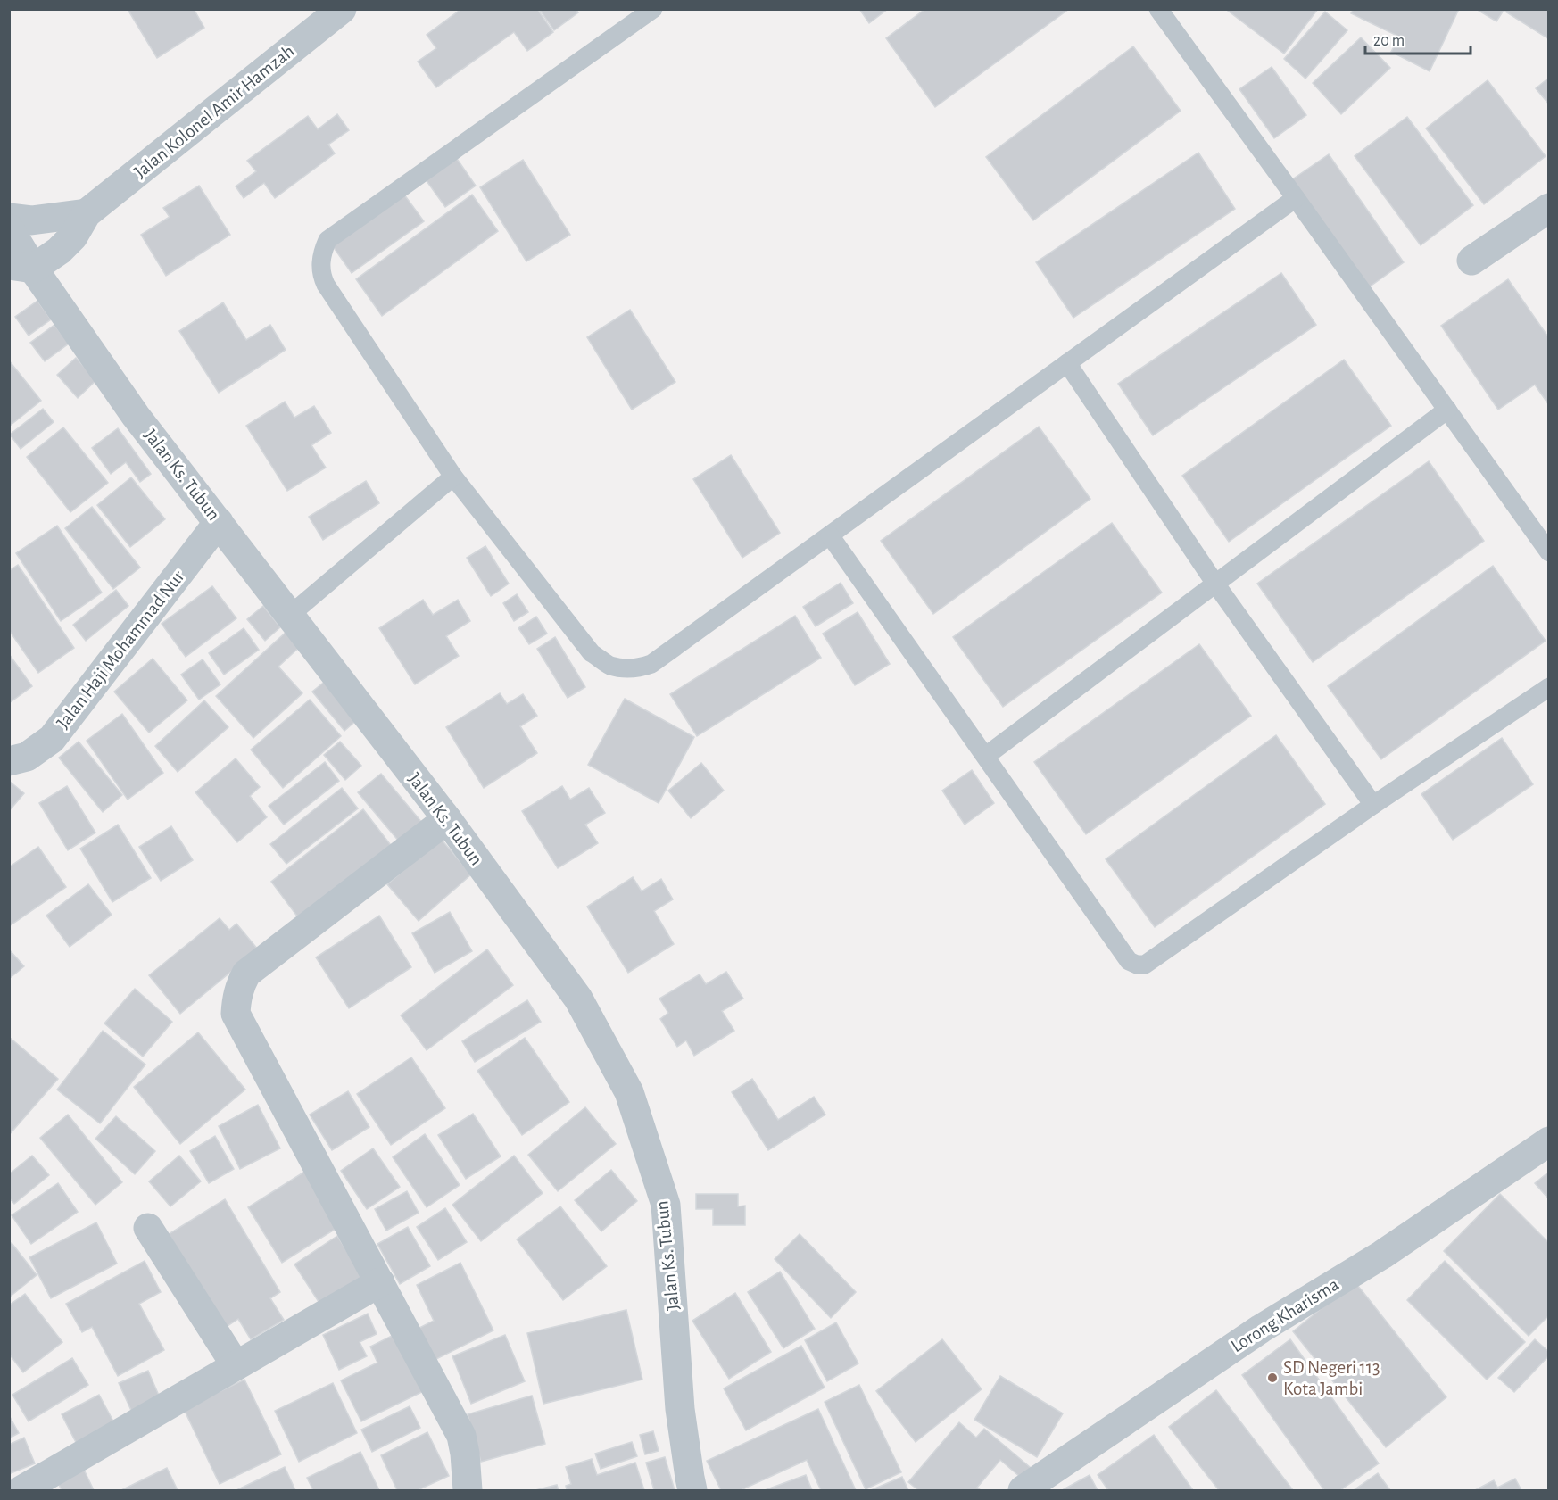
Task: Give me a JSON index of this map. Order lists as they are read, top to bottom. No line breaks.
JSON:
{"streets":{"street":["Jalan Kolonel Amir Hamzah","Jalan Ks. Tubun","Jalan Haji Mohammad Nur","Lorong Kharisma"]},"crossings":[["Jalan Kolonel Amir Hamzah","Jalan Ks. Tubun"],["Jalan Ks. Tubun","Jalan Haji Mohammad Nur"]],"places":["SD Negeri 113 Kota Jambi"],"scale_bar":"20 m"}
